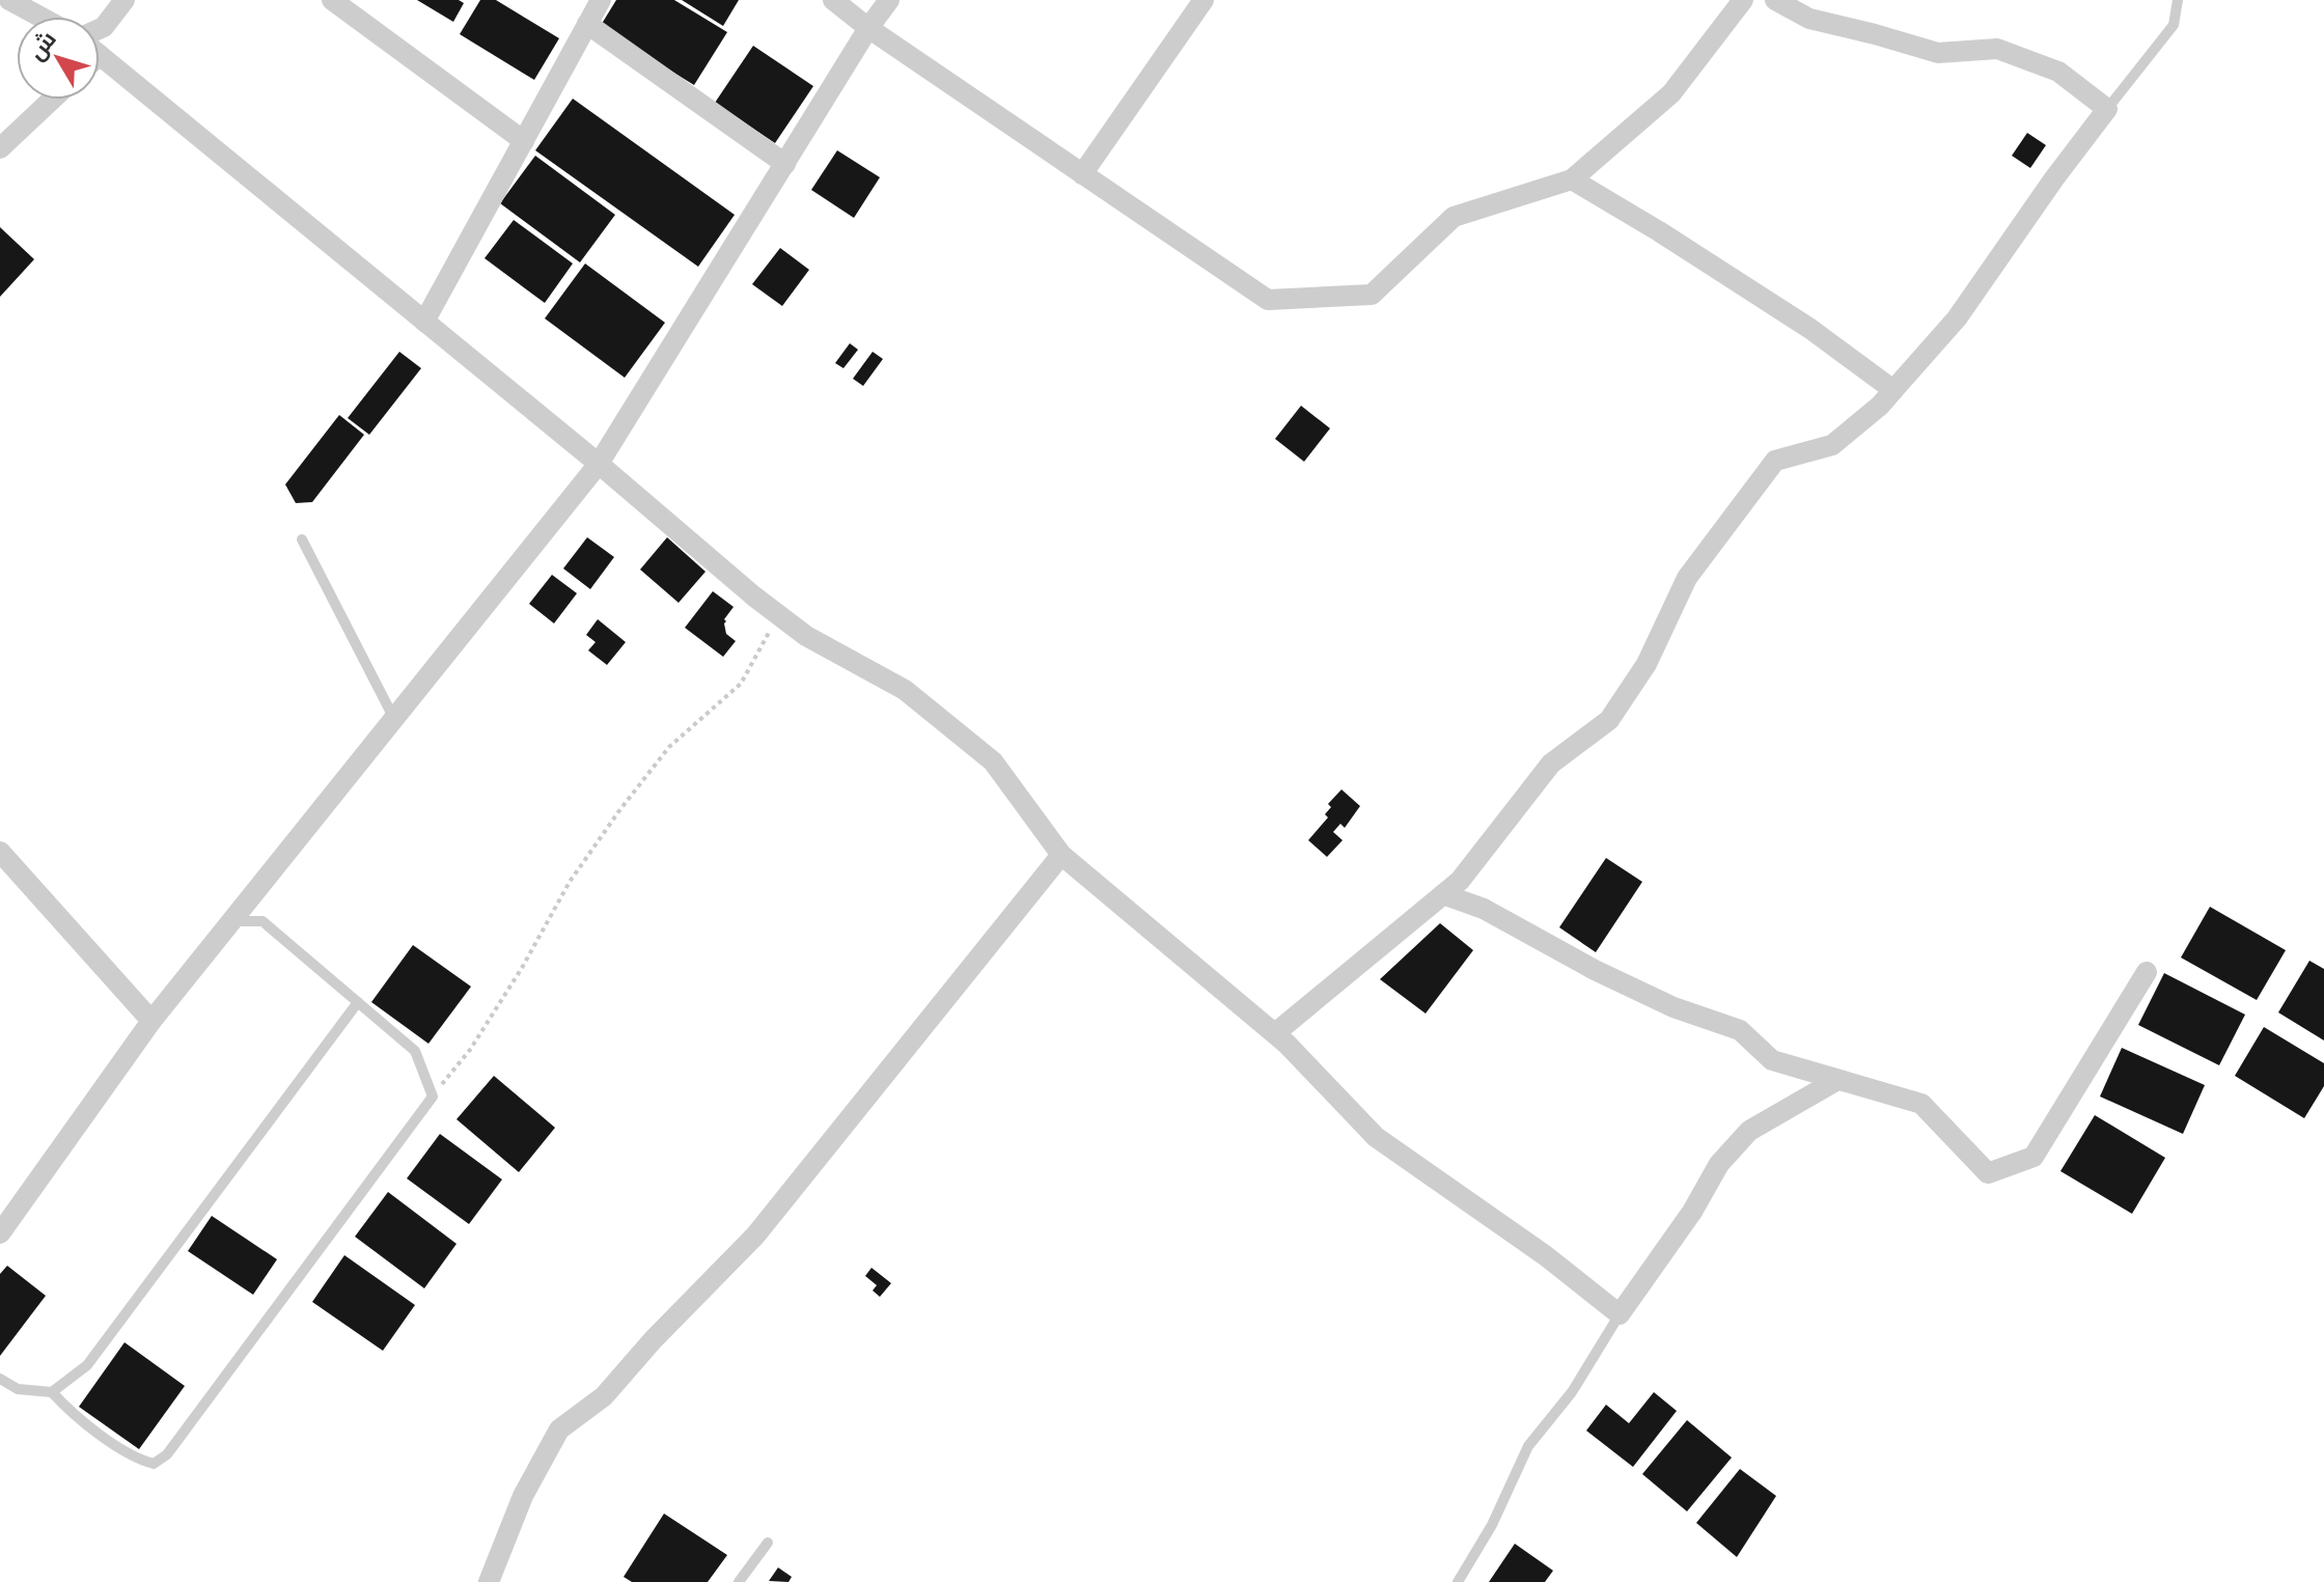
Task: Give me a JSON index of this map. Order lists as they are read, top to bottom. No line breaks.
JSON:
{"north":"top left"}
